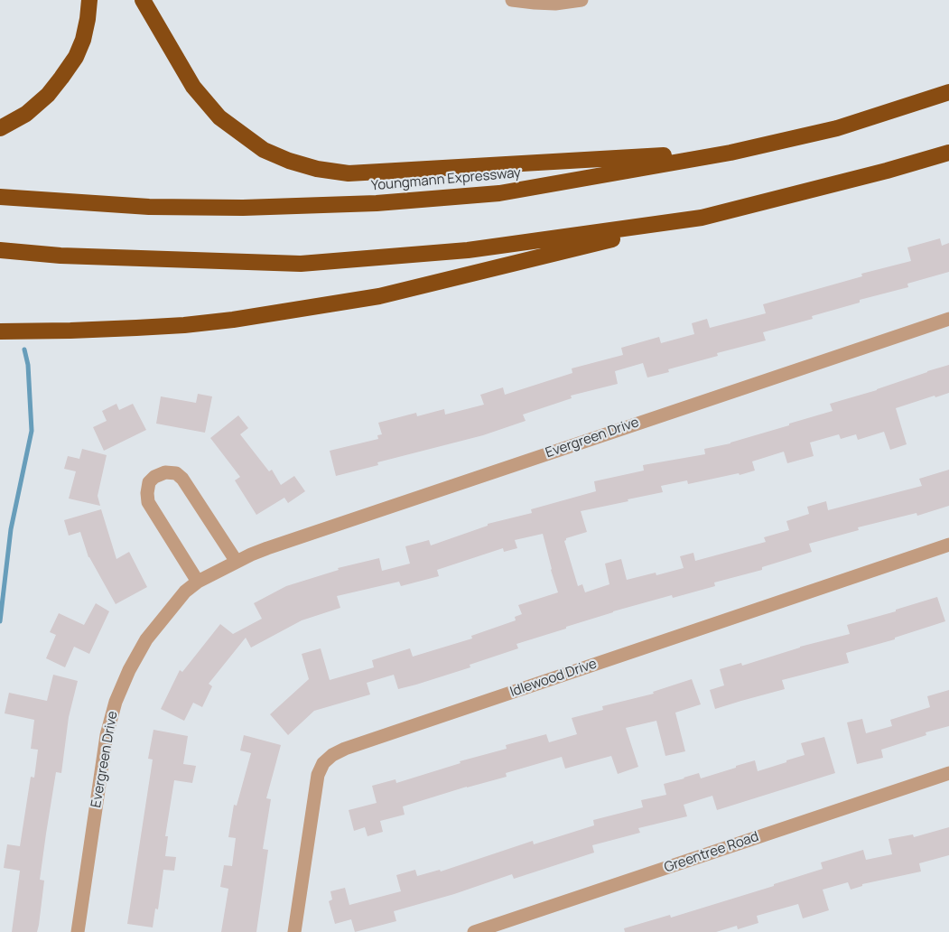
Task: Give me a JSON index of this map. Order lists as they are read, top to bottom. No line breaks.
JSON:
{"streets":{"highway":["Youngmann Expressway"],"street":["Evergreen Drive","Idlewood Drive","Greentree Road"]}}
